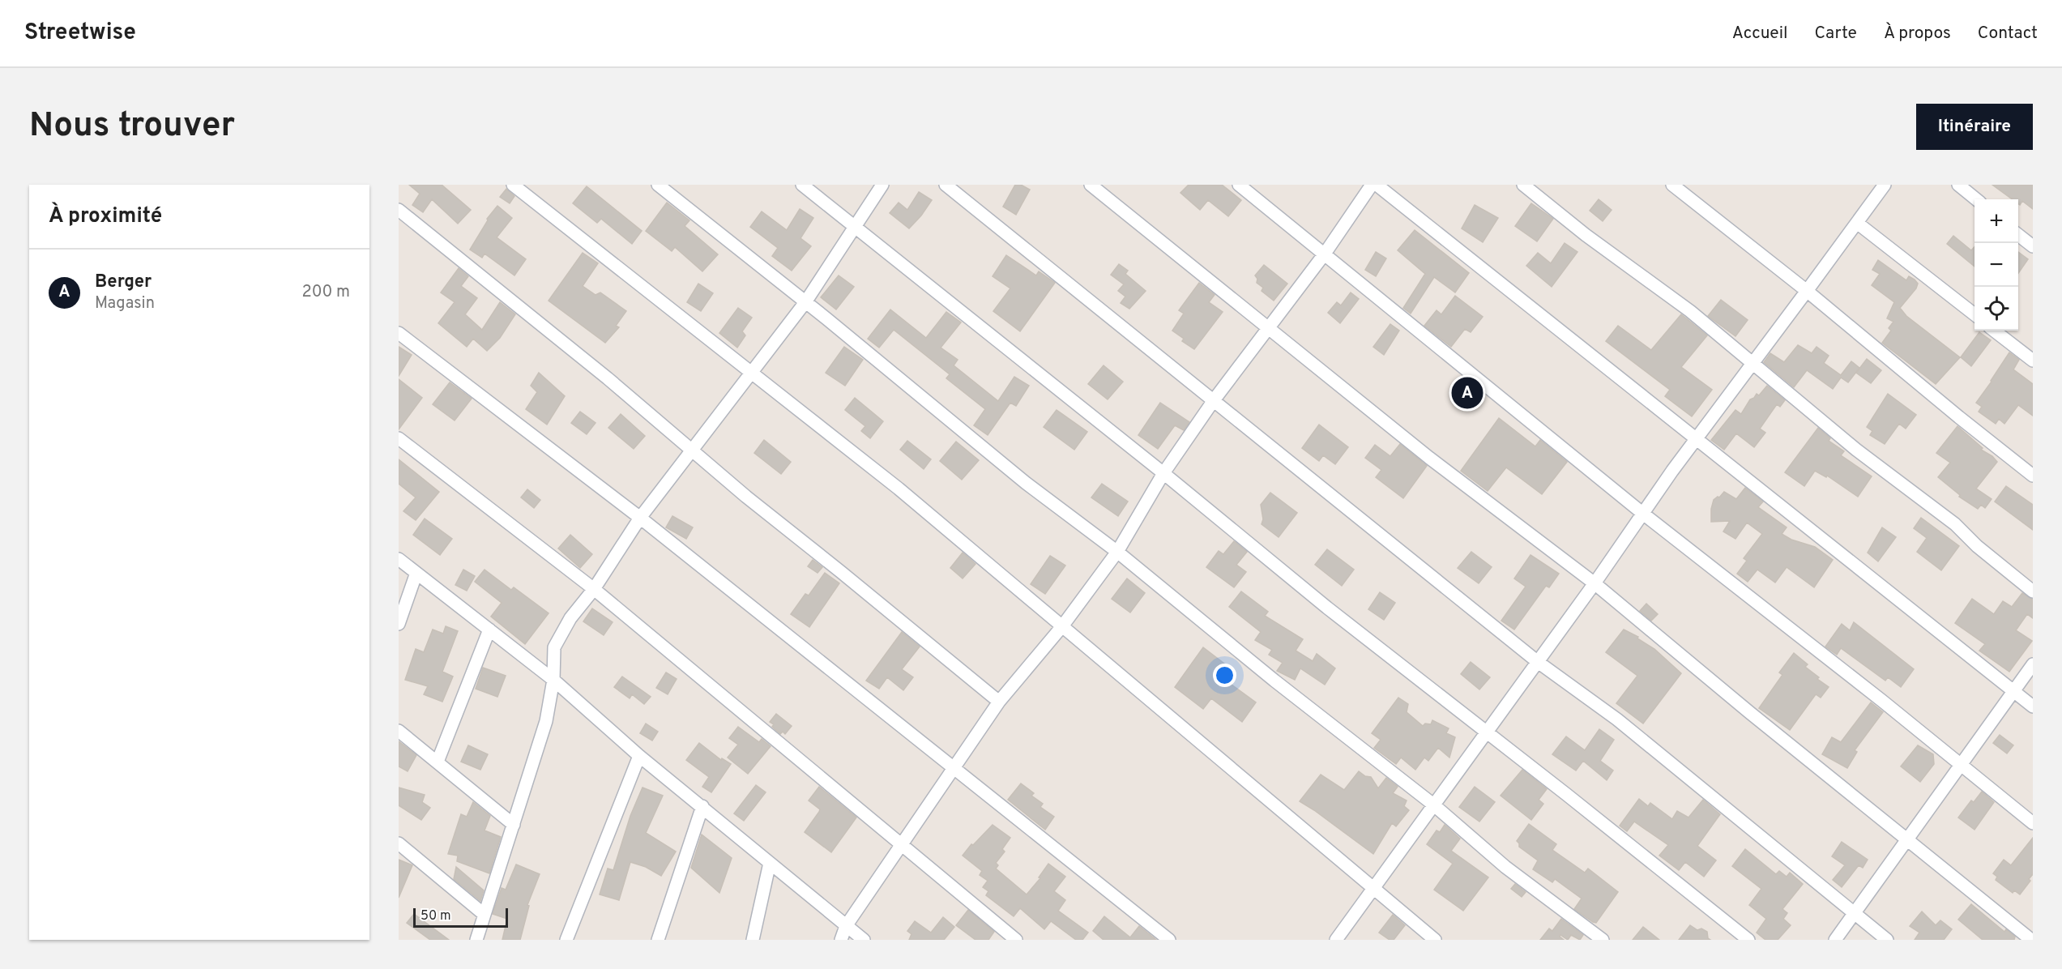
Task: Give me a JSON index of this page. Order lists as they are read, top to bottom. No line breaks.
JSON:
{"scale_bar":"50 m","page":{"header":"Streetwise","nav":["Accueil","Carte","À propos","Contact"],"buttons":"Itinéraire","title":"Nous trouver","heading":"À proximité","map_buttons":["+","−"],"list":[{"mark":"A","name":"Berger","note":"Magasin","value":"200 m"}],"pins":"A","scale":"50 m"}}
